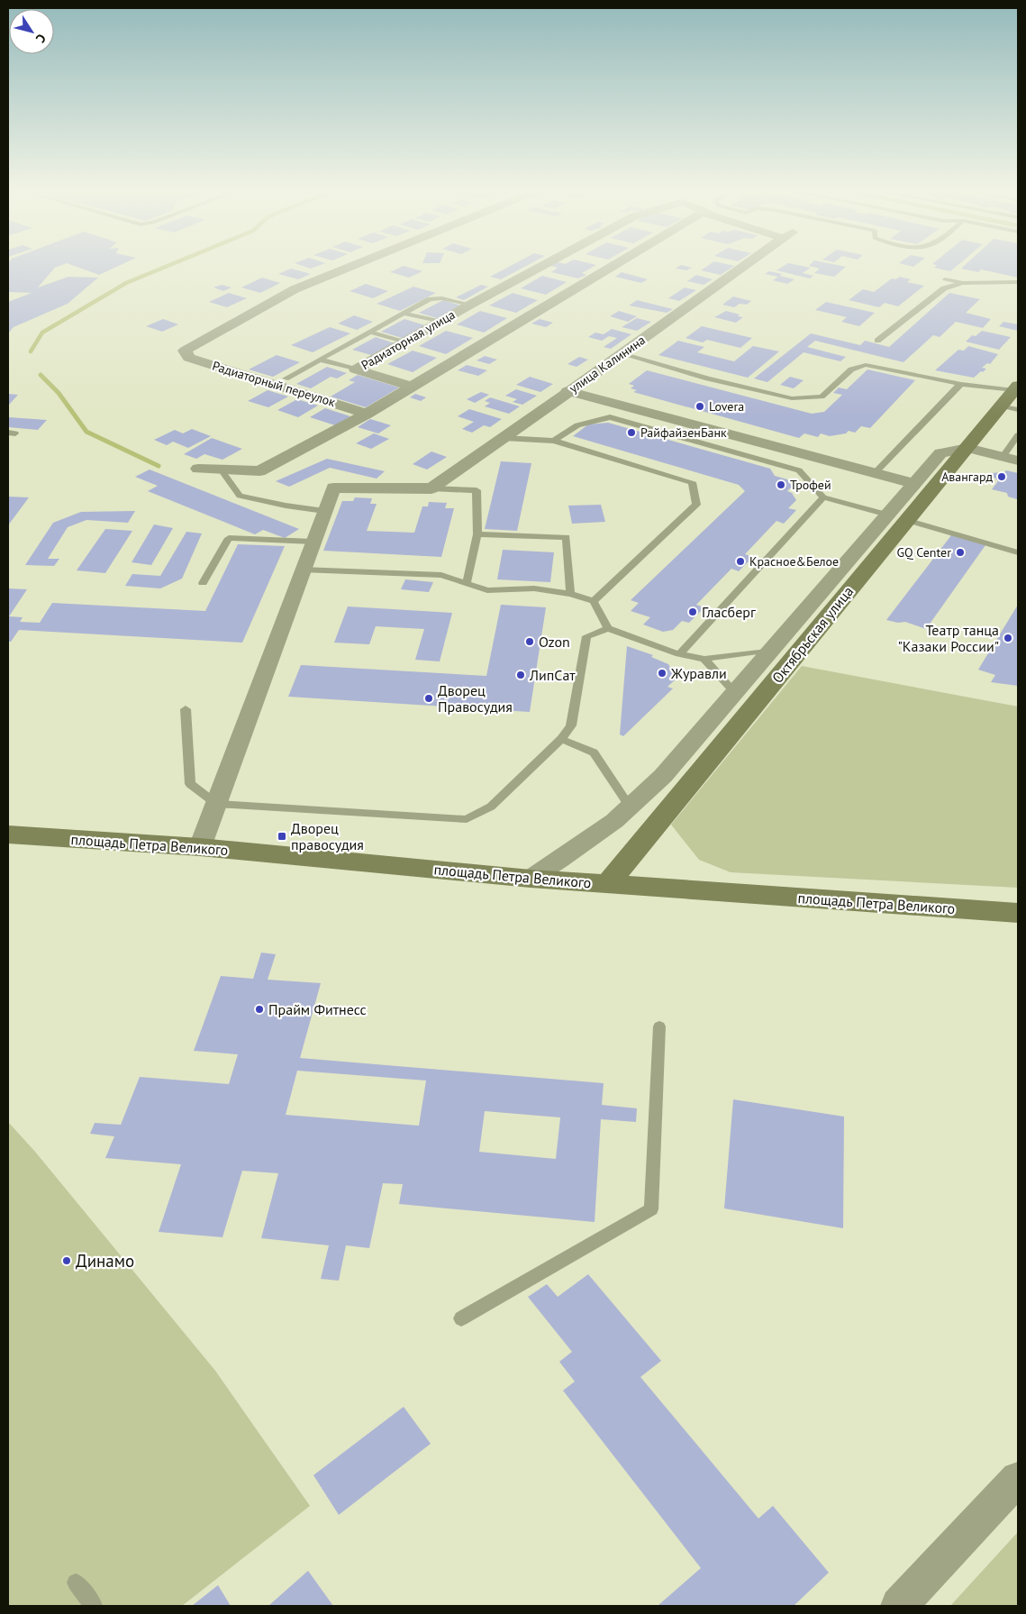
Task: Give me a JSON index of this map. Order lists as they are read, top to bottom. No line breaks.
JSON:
{"streets":{"street":["Радиаторная улица","улица Калинина","Радиаторный переулок","Октябрьская улица","площадь Петра Великого"]},"crossings":[["Октябрьская улица","площадь Петра Великого"]],"places":{"other":["Lovera","РайфайзенБанк","Авангард","Трофей","GQ Center","Красное&Белое","Гласберг","Театр танца \"Казаки России\"","Ozon","Журавли","ЛипСат","Дворец Правосудия","Прайм Фитнесс","Динамо"],"transit":["Дворец правосудия"]},"north":"bottom right"}
